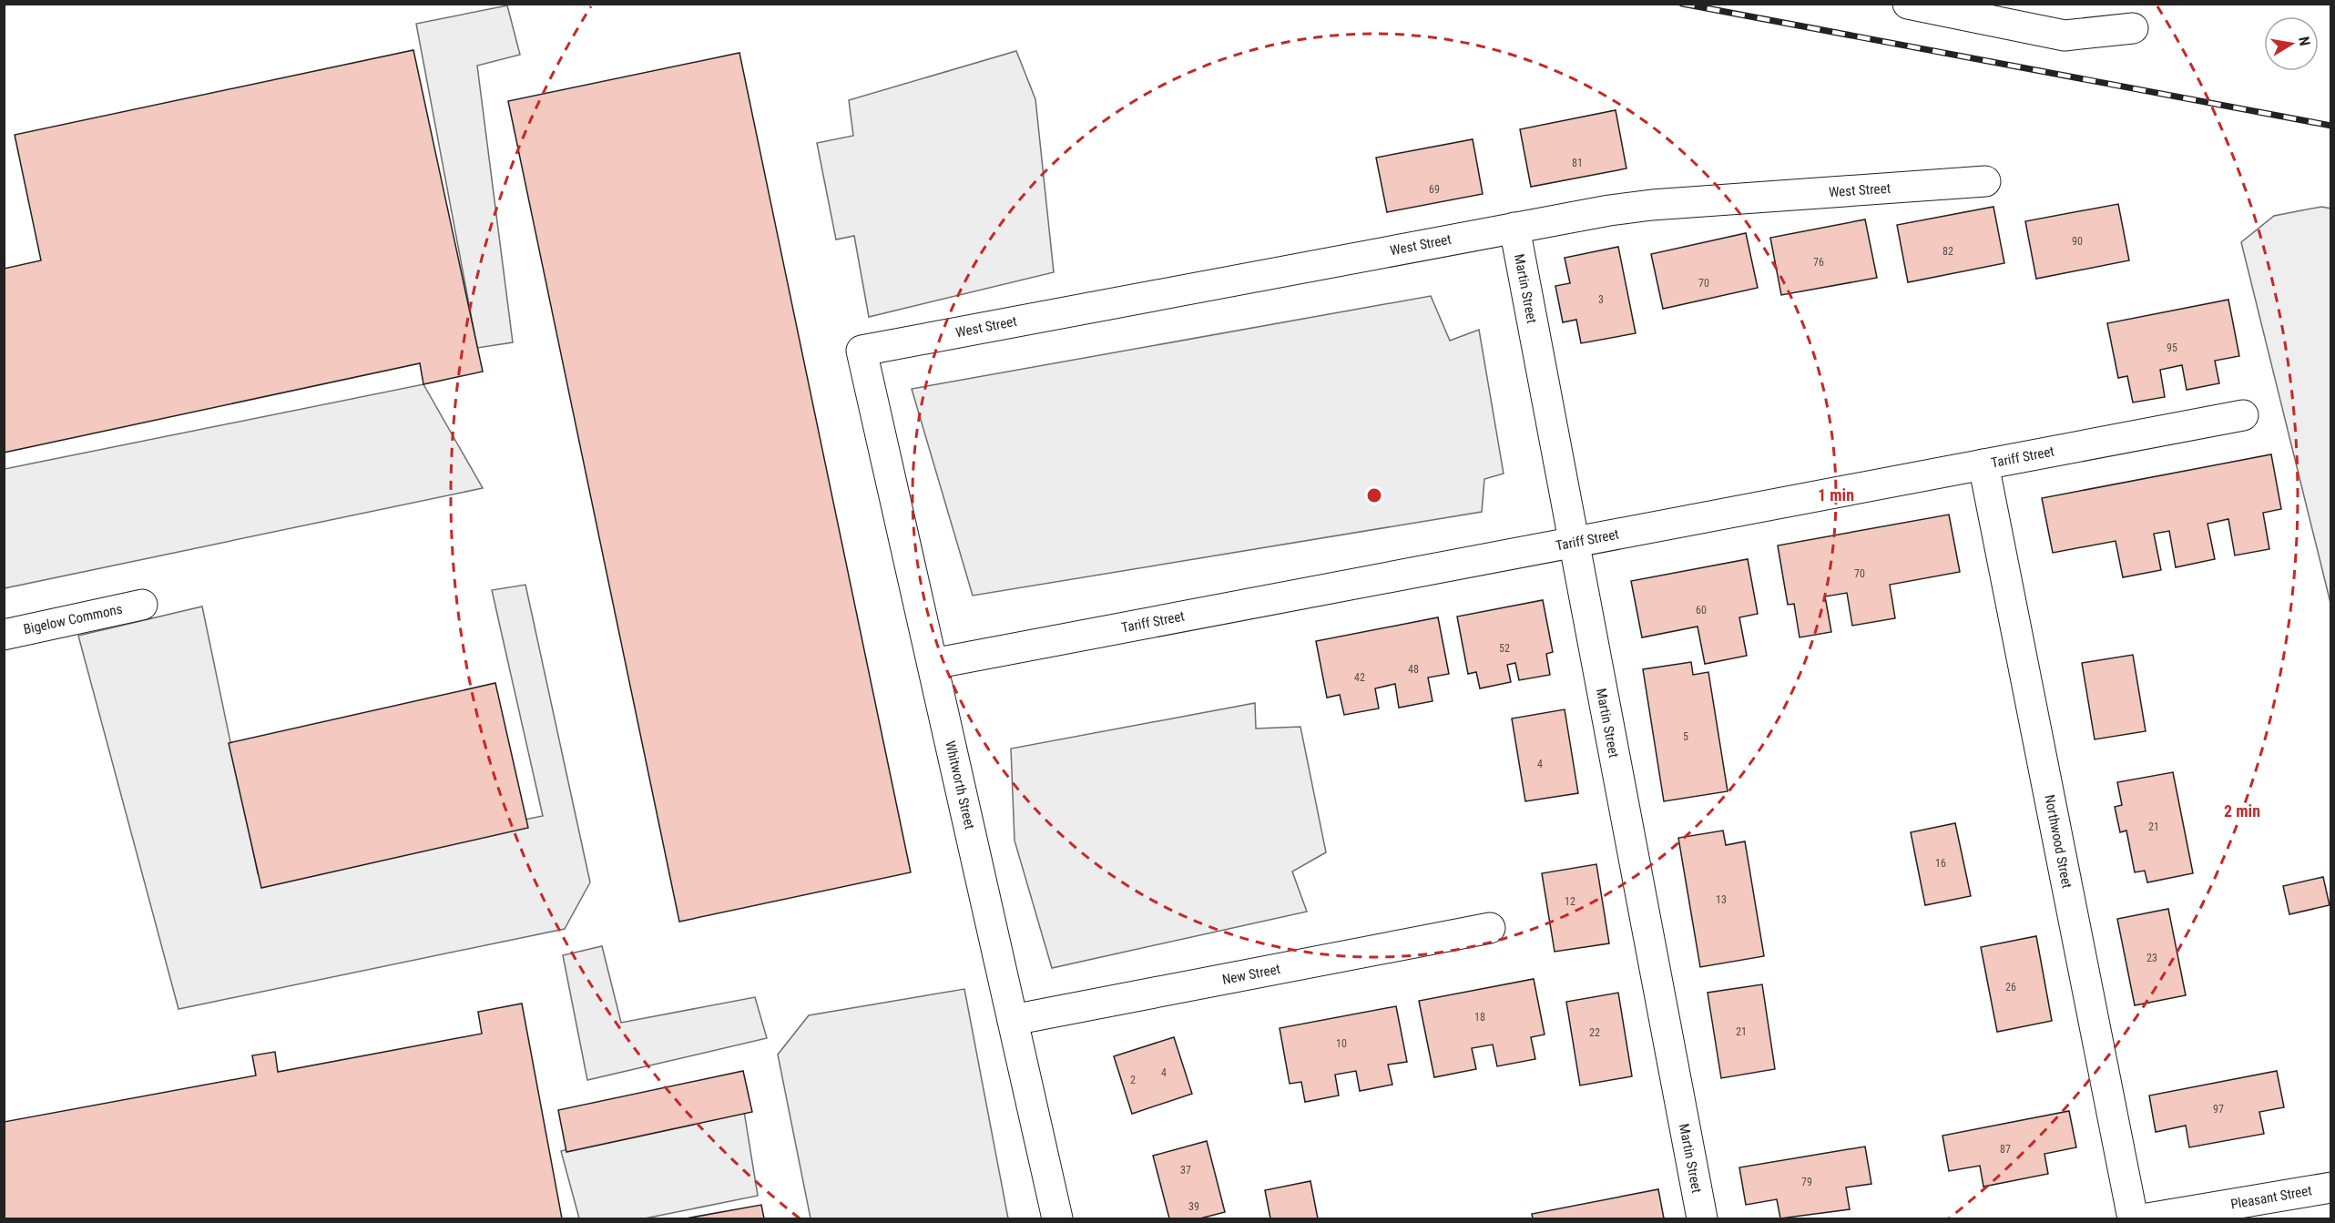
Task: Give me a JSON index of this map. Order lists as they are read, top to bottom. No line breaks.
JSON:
{"streets":{"street":["West Street","Martin Street","Tariff Street","Bigelow Commons","Whitworth Street","Northwood Street","New Street","Pleasant Street"]},"crossings":[["West Street","Martin Street"],["West Street","Whitworth Street"],["Martin Street","Tariff Street"],["Tariff Street","Whitworth Street"],["Tariff Street","Northwood Street"],["Whitworth Street","New Street"]],"house_numbers":["81","69","90","82","76","70","3","95","70","60","52","48","42","5","4","21","16","13","12","23","26","18","21","22","10","4","2","97","87","37","79","39"],"north":"right","rings":["1 min","2 min"]}
